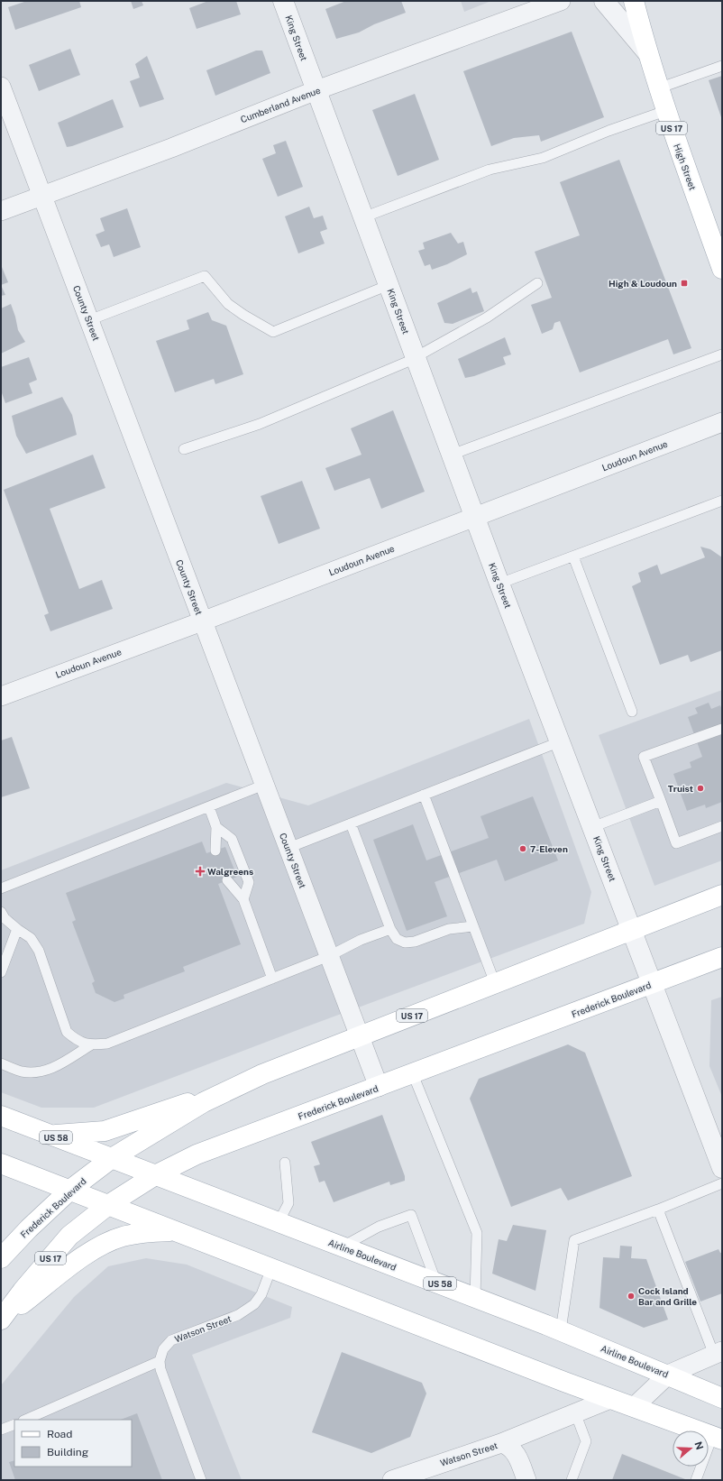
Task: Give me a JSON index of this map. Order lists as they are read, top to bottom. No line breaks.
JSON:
{"streets":{"main road":["US 17","High Street","Frederick Boulevard","US 58","Airline Boulevard"],"street":["King Street","Cumberland Avenue","County Street","Loudoun Avenue","Watson Street"]},"crossings":[["King Street","Cumberland Avenue"],["King Street","Loudoun Avenue"],["King Street","Frederick Boulevard"],["Cumberland Avenue","County Street"],["County Street","Loudoun Avenue"],["County Street","Frederick Boulevard"],["Frederick Boulevard","Airline Boulevard"]],"places":{"transit":["High & Loudoun"],"other":["Truist","7-Eleven","Cock Island Bar and Grille"],"health":["Walgreens"]},"legend":["Road","Building"],"north":"right"}
